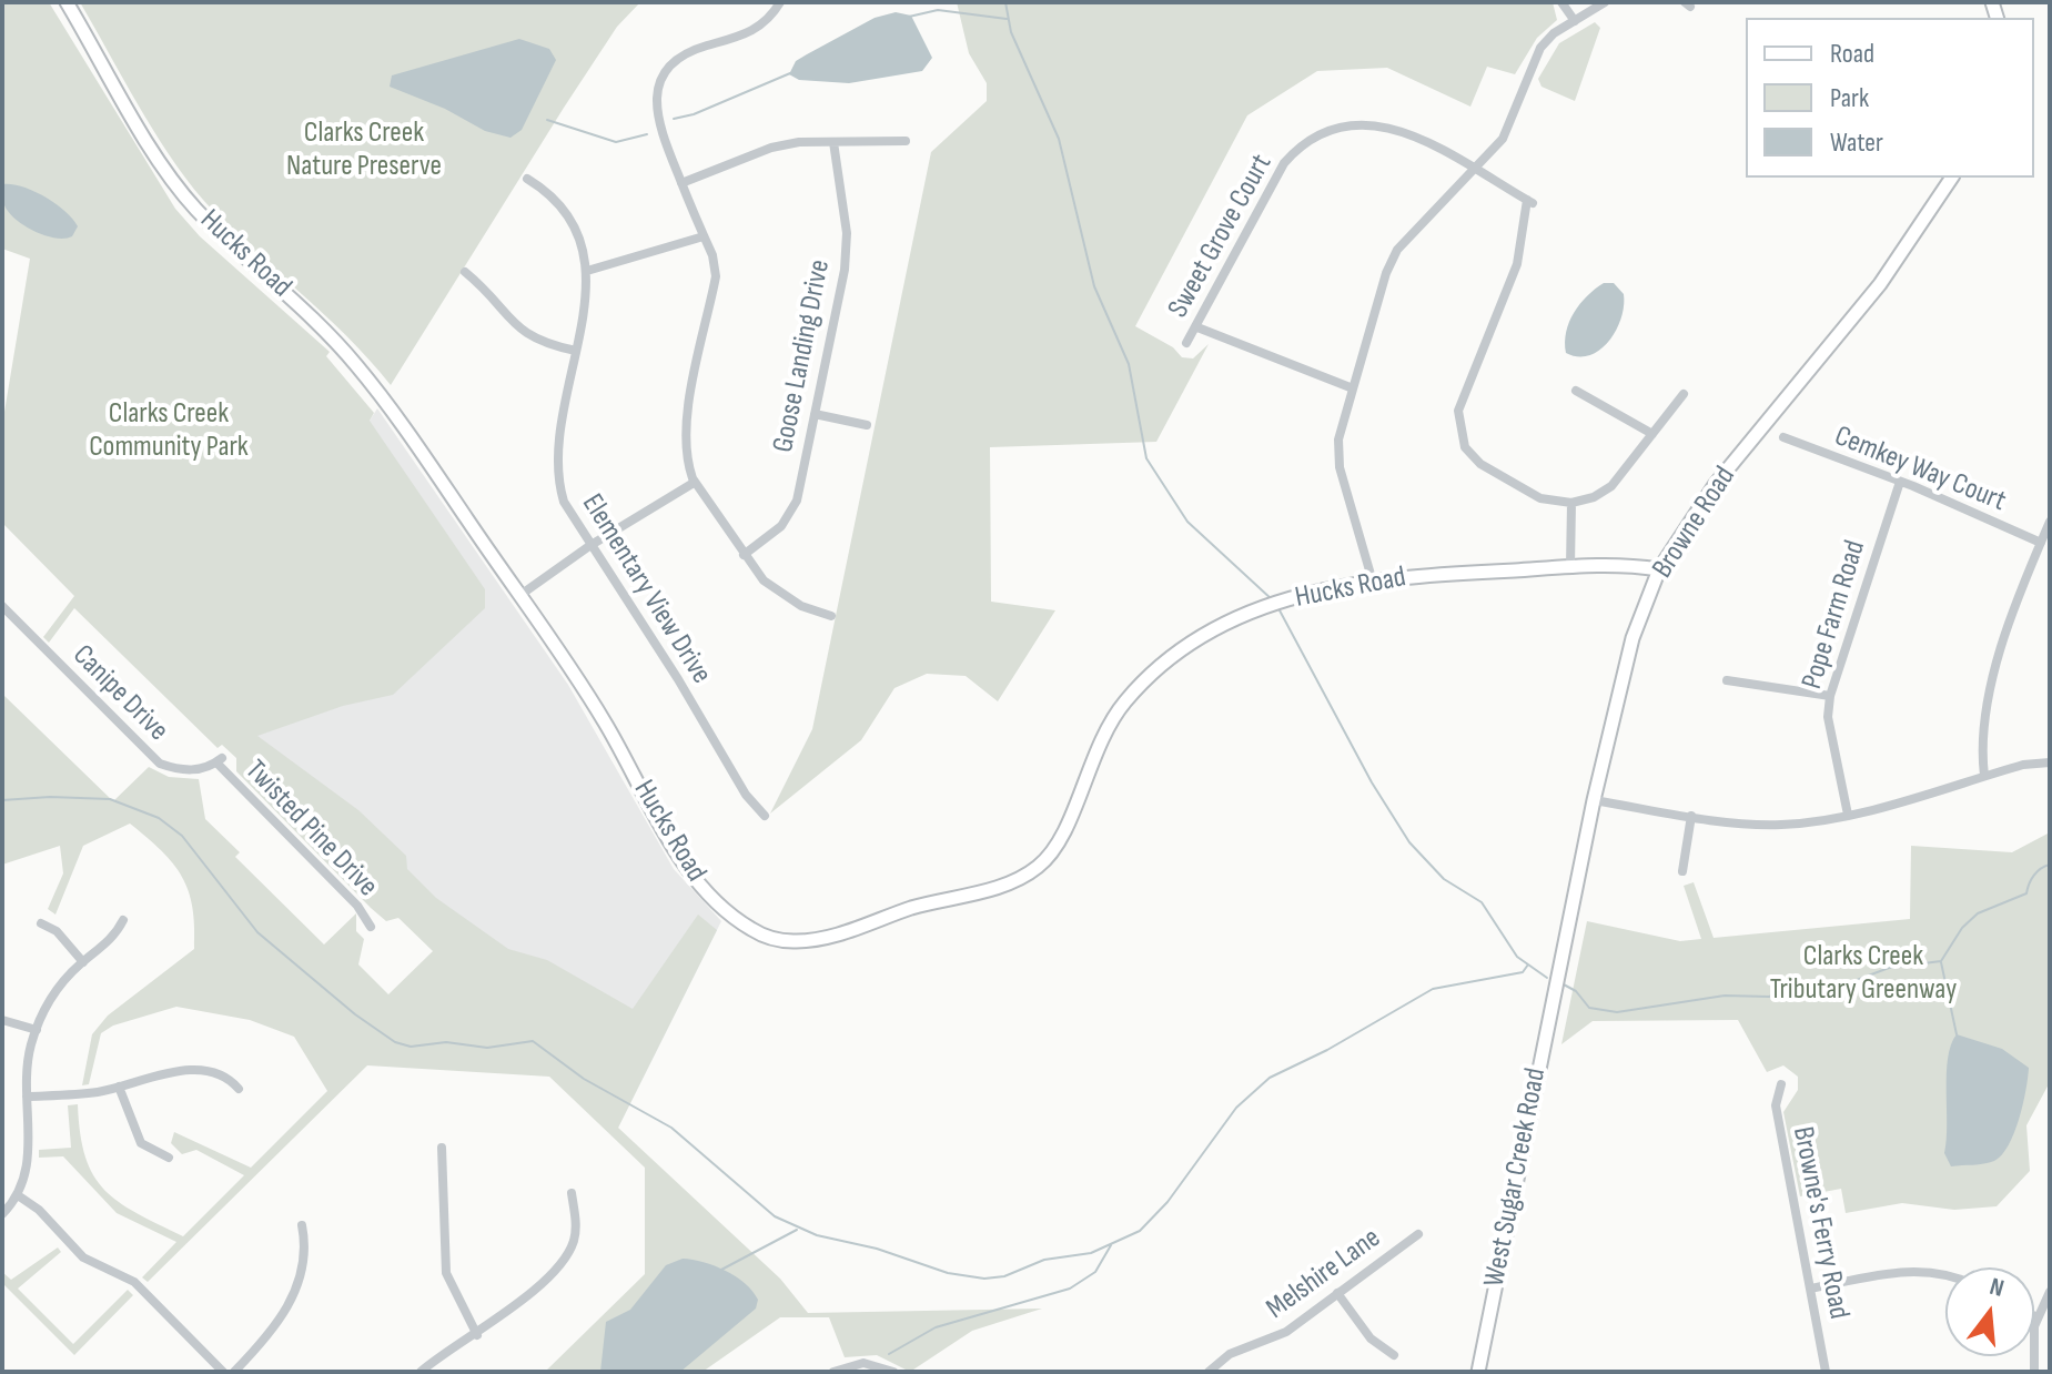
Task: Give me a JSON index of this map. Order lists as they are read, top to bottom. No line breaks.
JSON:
{"streets":{"main road":["Hucks Road","Browne Road","West Sugar Creek Road"],"street":["Sweet Grove Court","Goose Landing Drive","Cemkey Way Court","Elementary View Drive","Pope Farm Road","Canipe Drive","Twisted Pine Drive","Browne's Ferry Road","Melshire Lane"]},"crossings":[["Hucks Road","Browne Road"],["Cemkey Way Court","Pope Farm Road"],["Browne Road","West Sugar Creek Road"],["Canipe Drive","Twisted Pine Drive"]],"parks":["Clarks Creek Nature Preserve","Clarks Creek Community Park","Clarks Creek Tributary Greenway"],"legend":["Road","Park","Water"],"north":"top"}
